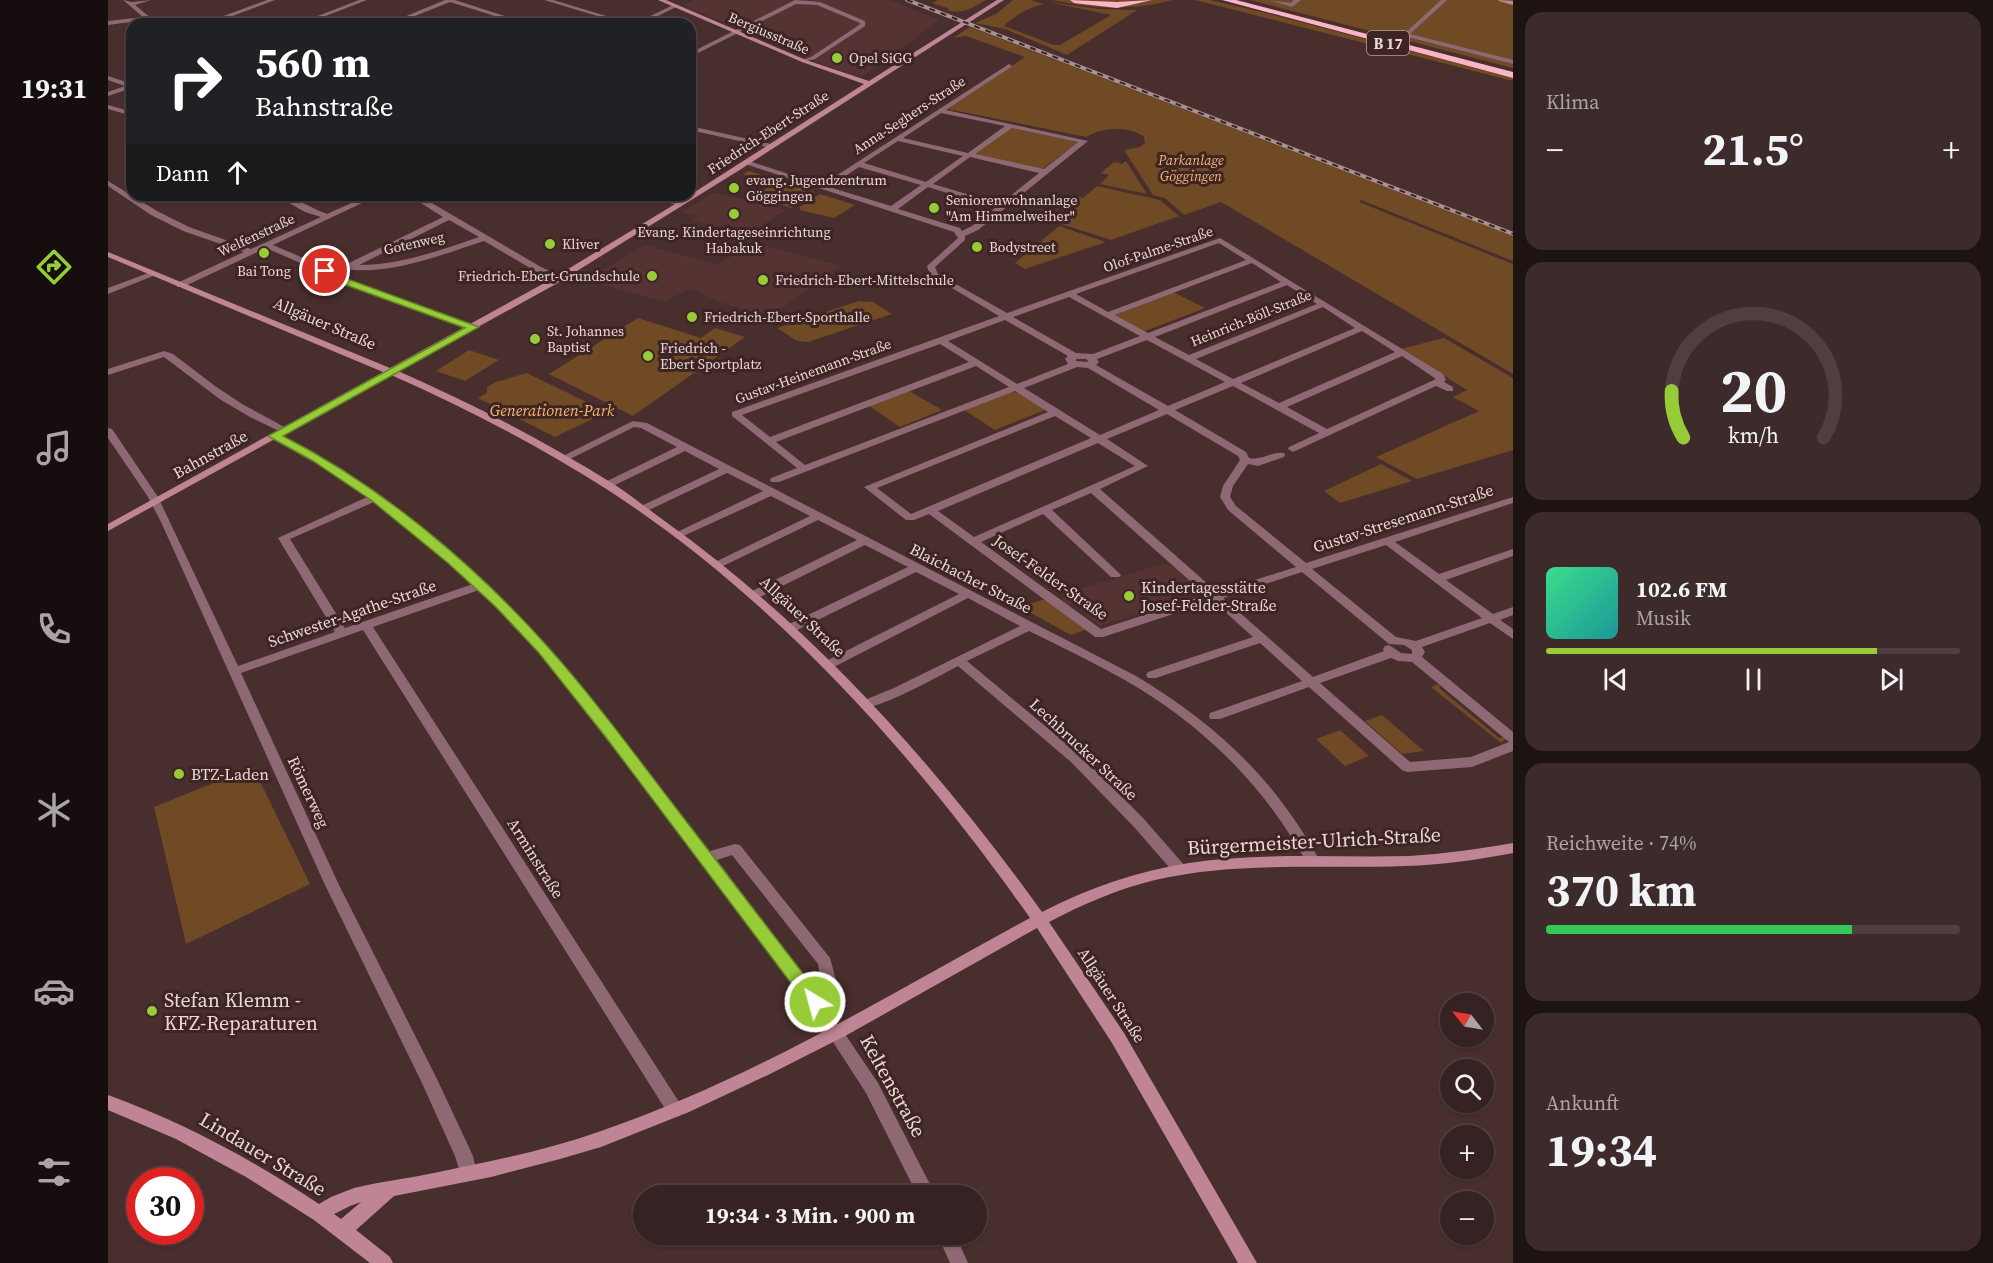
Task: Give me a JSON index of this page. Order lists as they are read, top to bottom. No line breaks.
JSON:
{"streets":{"highway":["B 17"],"street":["Bergiusstraße","Anna-Seghers-Straße","Friedrich-Ebert-Straße","Welfenstraße","Gotenweg","Olof-Palme-Straße","Heinrich-Böll-Straße","Allgäuer Straße","Gustav-Heinemann-Straße","Bahnstraße","Gustav-Stresemann-Straße","Josef-Felder-Straße","Blaichacher Straße","Schwester-Agathe-Straße","Lechbrucker Straße","Römerweg","Bürgermeister-Ulrich-Straße","Arminstraße","Keltenstraße","Lindauer Straße"]},"crossings":[["Bergiusstraße","Friedrich-Ebert-Straße"],["Friedrich-Ebert-Straße","Allgäuer Straße"],["Friedrich-Ebert-Straße","Bahnstraße"],["Welfenstraße","Allgäuer Straße"],["Olof-Palme-Straße","Heinrich-Böll-Straße"],["Olof-Palme-Straße","Gustav-Heinemann-Straße"],["Allgäuer Straße","Bahnstraße"],["Allgäuer Straße","Blaichacher Straße"],["Allgäuer Straße","Bürgermeister-Ulrich-Straße"],["Bahnstraße","Römerweg"],["Bahnstraße","Keltenstraße"],["Gustav-Stresemann-Straße","Josef-Felder-Straße"],["Blaichacher Straße","Bürgermeister-Ulrich-Straße"],["Schwester-Agathe-Straße","Römerweg"],["Schwester-Agathe-Straße","Arminstraße"],["Schwester-Agathe-Straße","Keltenstraße"],["Lechbrucker Straße","Bürgermeister-Ulrich-Straße"],["Römerweg","Bürgermeister-Ulrich-Straße"],["Bürgermeister-Ulrich-Straße","Arminstraße"],["Bürgermeister-Ulrich-Straße","Keltenstraße"],["Bürgermeister-Ulrich-Straße","Lindauer Straße"]],"parks":["Parkanlage Göggingen","Generationen-Park"],"places":["Opel SiGG","evang. Jugendzentrum Göggingen","Seniorenwohnanlage \"Am Himmelweiher\"","Evang. Kindertageseinrichtung Habakuk","Kliver","Bodystreet","Bai Tong","Friedrich-Ebert-Grundschule","Friedrich-Ebert-Mittelschule","Friedrich-Ebert-Sporthalle","St. Johannes Baptist","Friedrich - Ebert Sportplatz","Kindertagesstätte Josef-Felder-Straße","BTZ-Laden","Stefan Klemm - KFZ-Reparaturen"],"north":"top left","page":{"tabs":"19:31","tile":["Klima",["Reichweite · 74%","370 km"],["Ankunft","19:34"]],"turn":["560 m","Bahnstraße"],"heat":["−","21.5°","+"],"then":"Dann","song":["102.6 FM","Musik"],"map_buttons":["+","−"],"limit":"30","trip":"19:34 · 3 Min. · 900 m","gauge":["20","km/h"]}}
